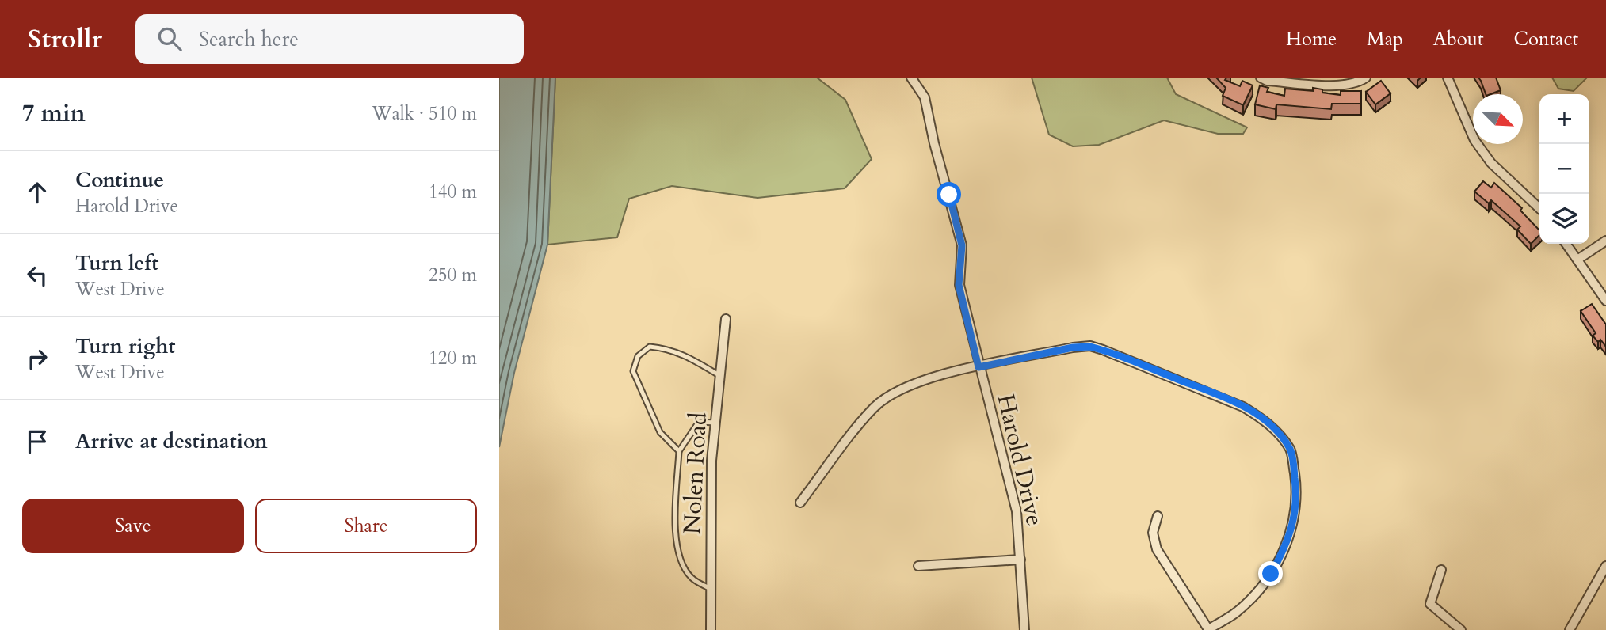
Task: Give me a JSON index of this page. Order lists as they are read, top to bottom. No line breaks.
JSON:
{"streets":{"street":["Harold Drive","Nolen Road"]},"north":"bottom right","page":{"header":"Strollr","search":"Search here","nav":["Home","Map","About","Contact"],"heading":["7 min","Walk · 510 m"],"map_buttons":["+","−"],"list":[["Continue","Harold Drive","140 m"],["Turn left","West Drive","250 m"],["Turn right","West Drive","120 m"],"Arrive at destination"],"buttons":["Save","Share"]}}
